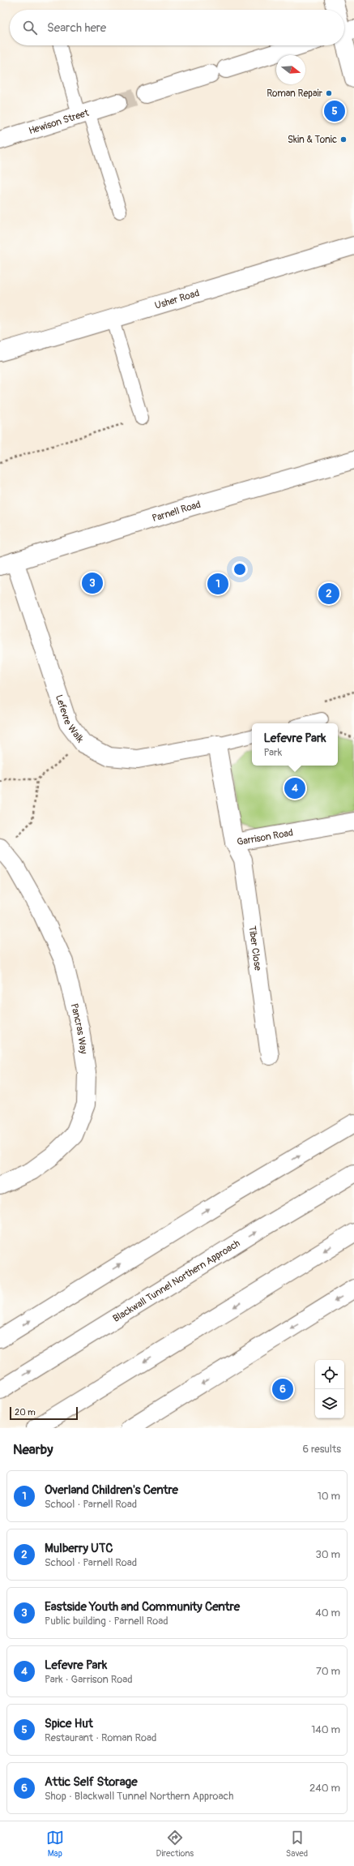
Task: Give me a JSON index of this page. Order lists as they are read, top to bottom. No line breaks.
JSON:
{"streets":{"main road":["Hewison Street","Usher Road","Parnell Road","Lefevre Walk","Garrison Road","Tiber Close","Pancras Way","Blackwall Tunnel Northern Approach"]},"crossings":[["Parnell Road","Lefevre Walk"],["Lefevre Walk","Garrison Road"],["Garrison Road","Tiber Close"]],"places":["Roman Repair","Skin & Tonic"],"scale_bar":"20 m","north":"right","page":{"search":"Search here","pins":["5","3","1","2","4","6"],"popup":["Lefevre Park","Park"],"scale":"20 m","heading":["Nearby","6 results"],"list":[{"mark":"1","name":"Overland Children's Centre","note":"School · Parnell Road","value":"10 m"},{"mark":"2","name":"Mulberry UTC","note":"School · Parnell Road","value":"30 m"},{"mark":"3","name":"Eastside Youth and Community Centre","note":"Public building · Parnell Road","value":"40 m"},{"mark":"4","name":"Lefevre Park","note":"Park · Garrison Road","value":"70 m"},{"mark":"5","name":"Spice Hut","note":"Restaurant · Roman Road","value":"140 m"},{"mark":"6","name":"Attic Self Storage","note":"Shop · Blackwall Tunnel Northern Approach","value":"240 m"}],"nav":["Map","Directions","Saved"]}}
